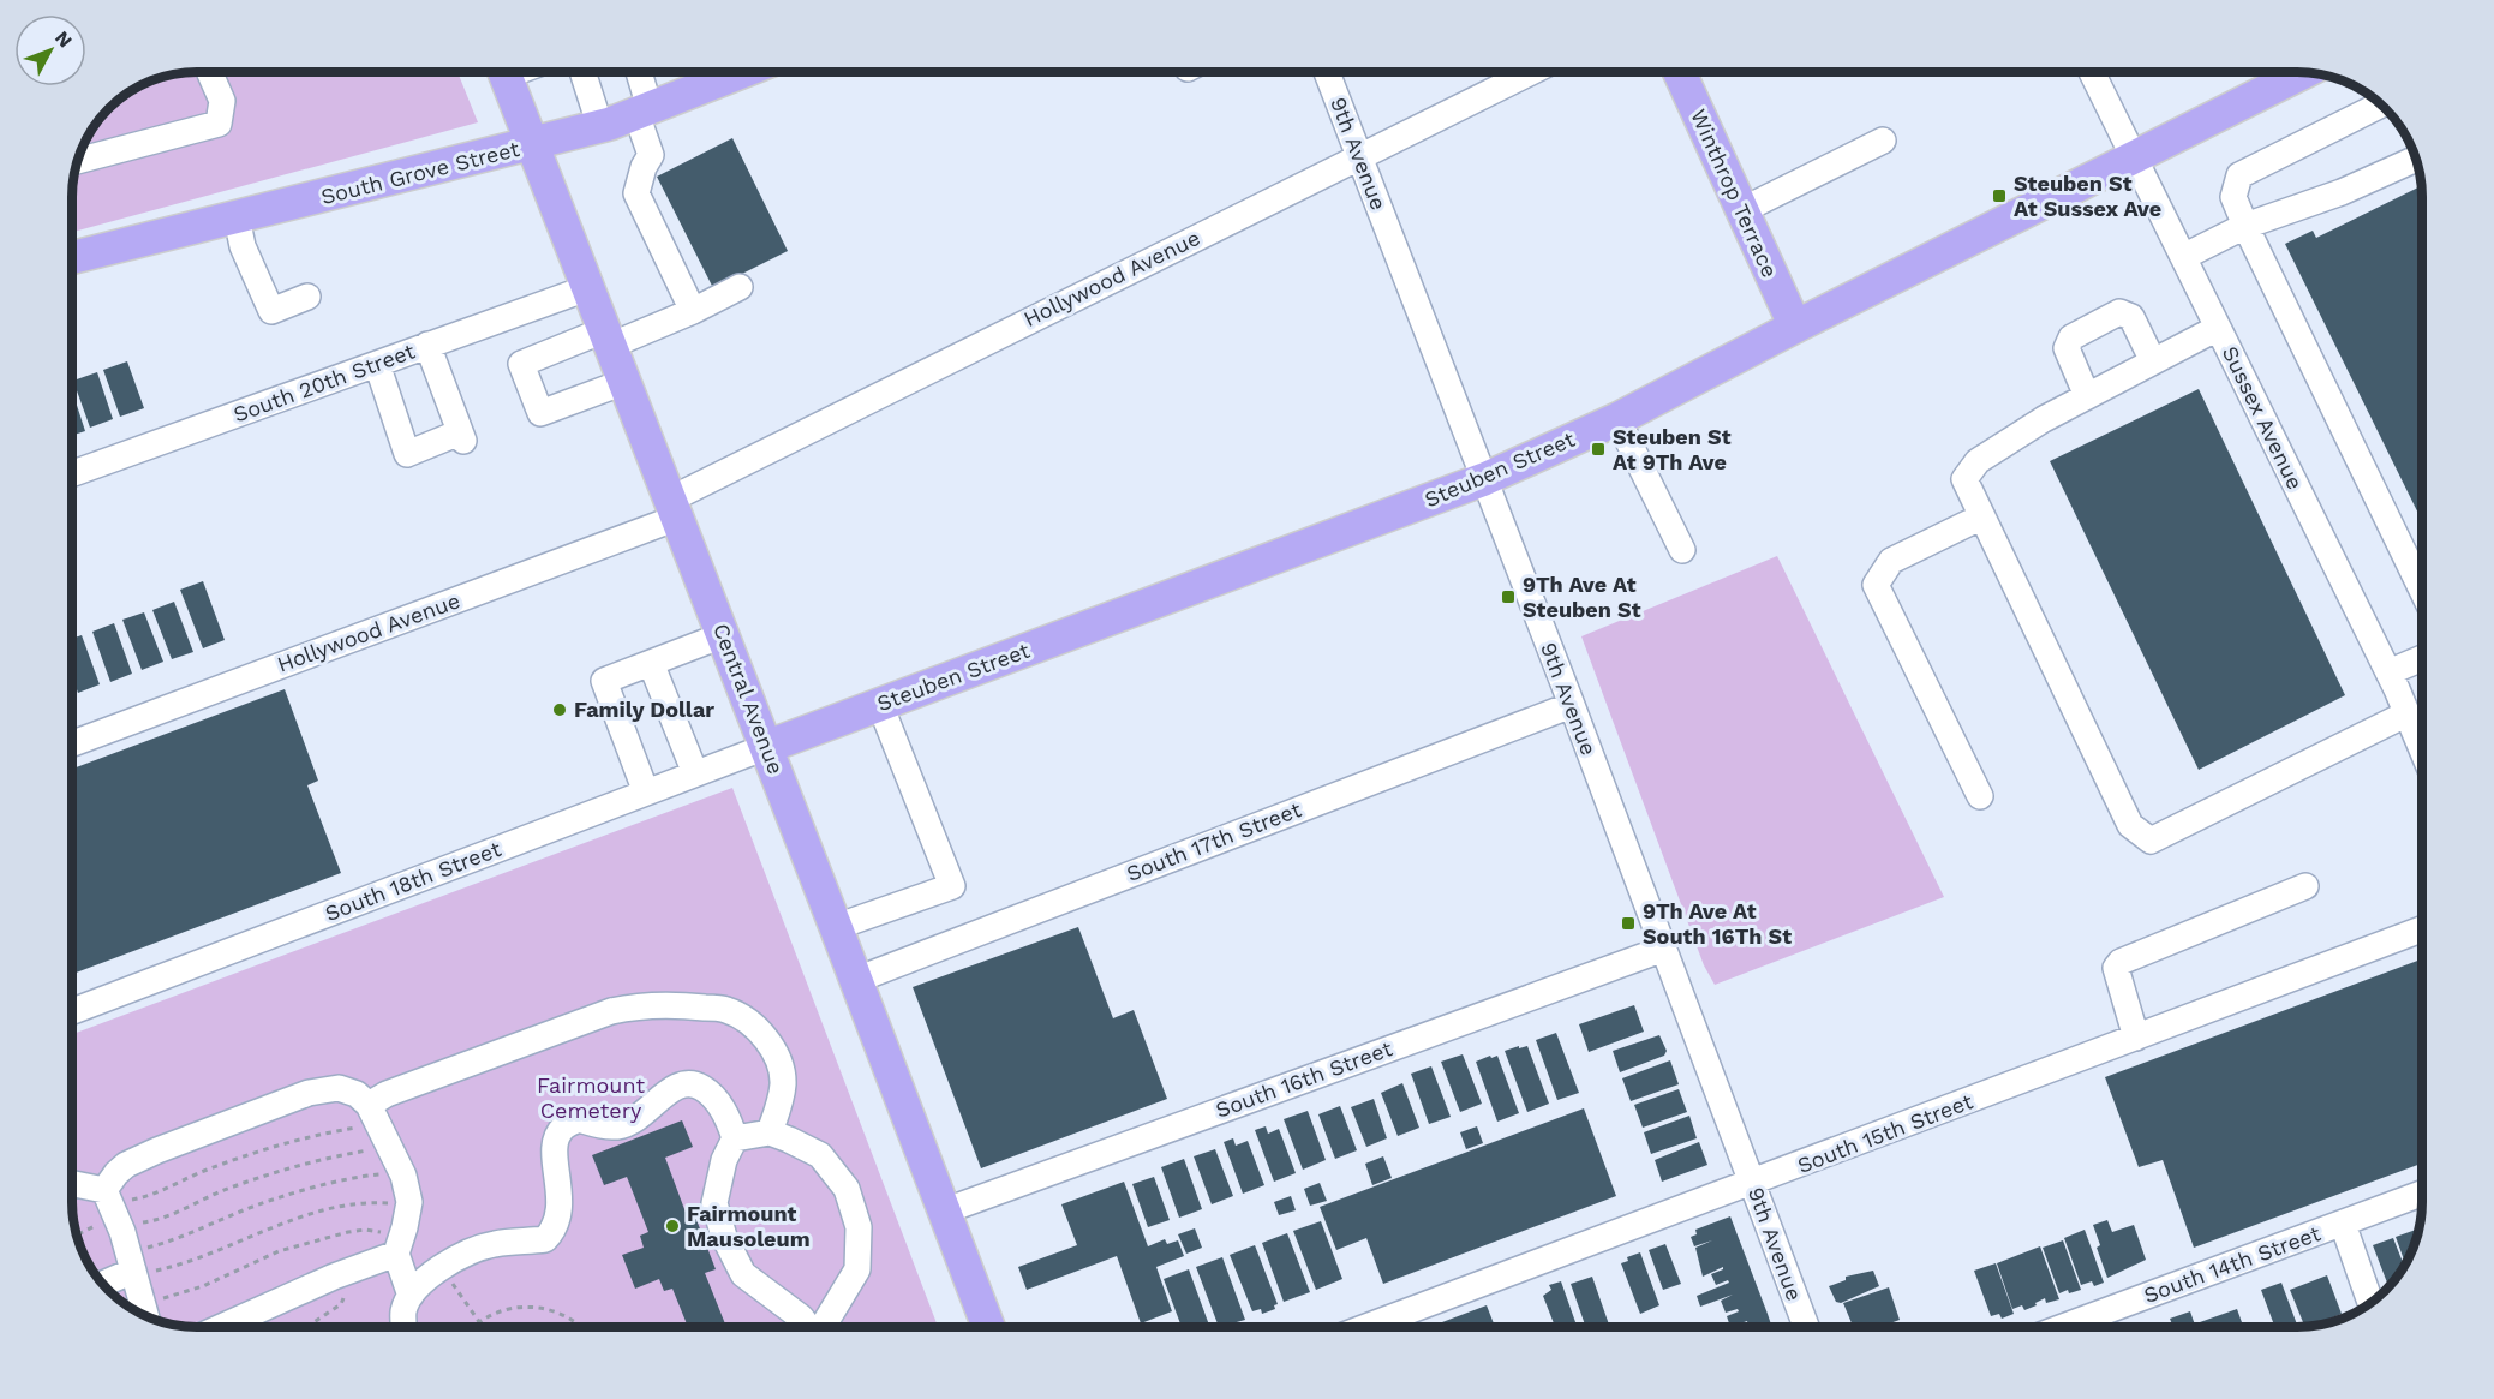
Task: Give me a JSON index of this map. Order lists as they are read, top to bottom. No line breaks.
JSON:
{"streets":{"main road":["South Grove Street","Winthrop Terrace","Steuben Street","Central Avenue"],"street":["9th Avenue","Hollywood Avenue","South 20th Street","Sussex Avenue","South 17th Street","South 18th Street","South 16th Street","South 15th Street","South 14th Street"]},"crossings":[["9th Avenue","Hollywood Avenue"],["9th Avenue","Steuben Street"],["9th Avenue","South 17th Street"],["9th Avenue","South 16th Street"],["9th Avenue","South 15th Street"],["South Grove Street","Central Avenue"],["Winthrop Terrace","Steuben Street"],["Hollywood Avenue","Central Avenue"],["South 20th Street","Central Avenue"],["Sussex Avenue","Steuben Street"],["Steuben Street","Central Avenue"],["Steuben Street","South 18th Street"],["Central Avenue","South 17th Street"],["Central Avenue","South 18th Street"],["Central Avenue","South 16th Street"]],"parks":["Fairmount Cemetery"],"places":{"transit":["Steuben St At Sussex Ave","Steuben St At 9Th Ave","9Th Ave At Steuben St","9Th Ave At South 16Th St"],"other":["Family Dollar","Fairmount Mausoleum"]},"north":"top right"}
